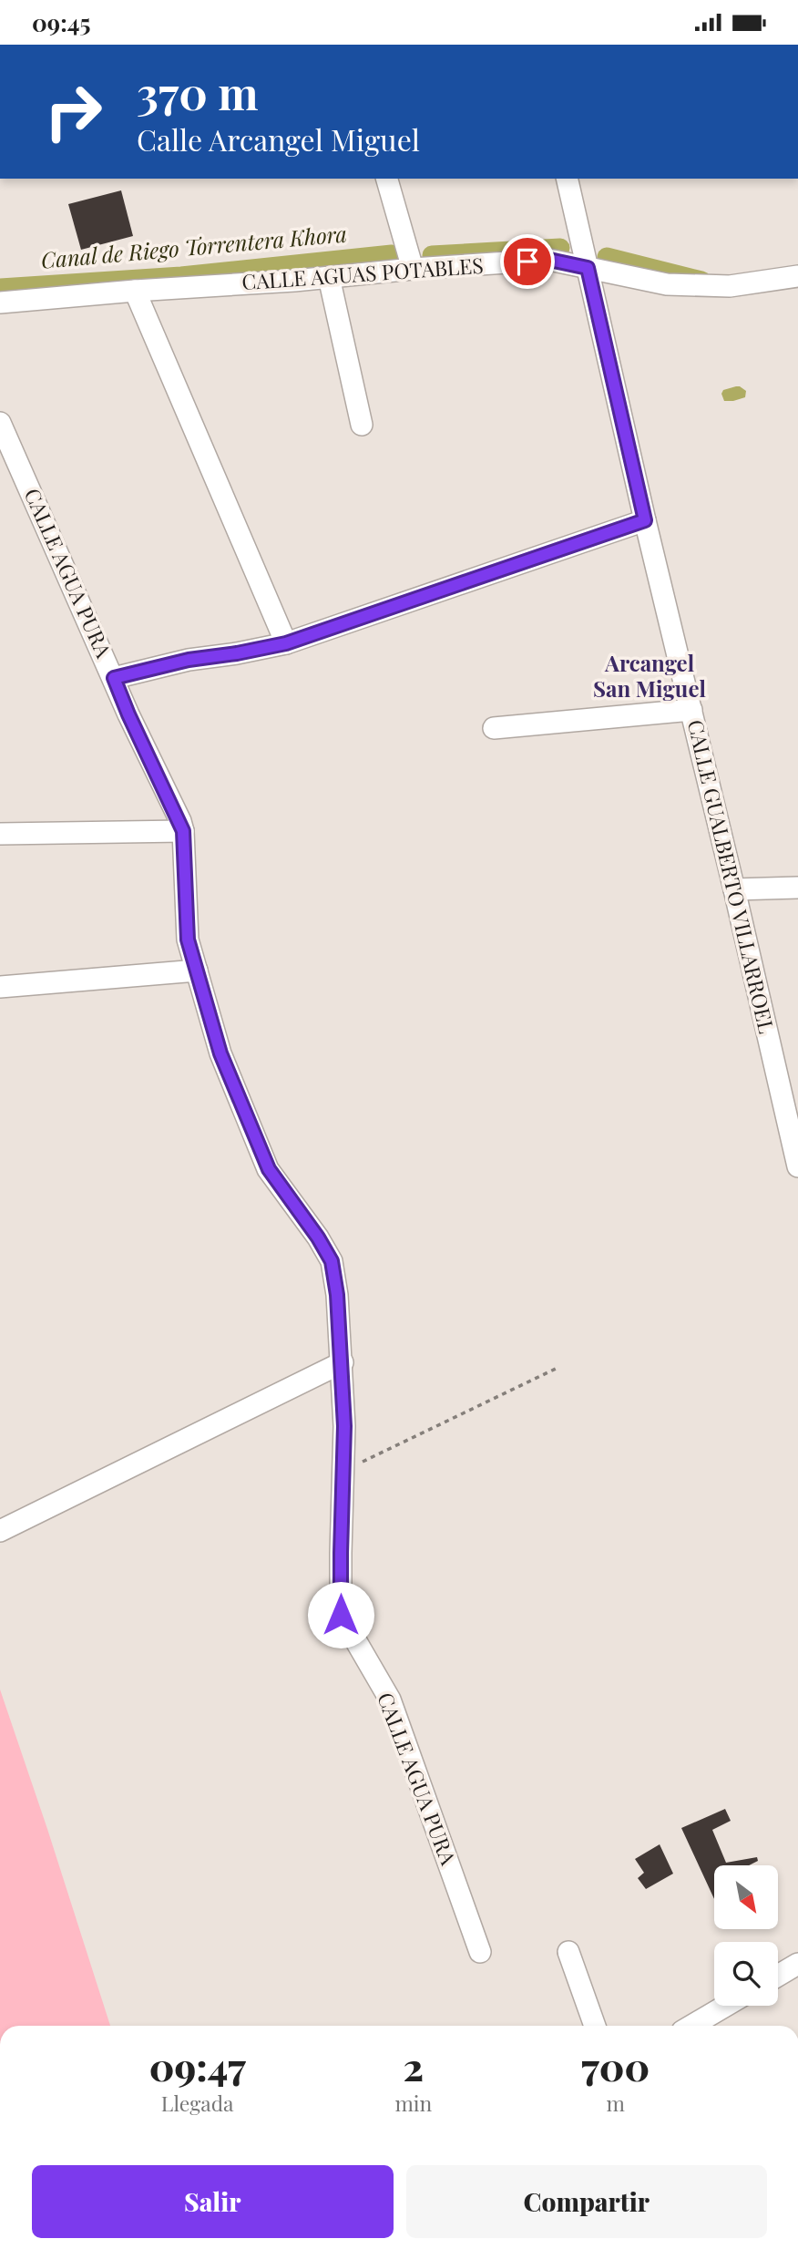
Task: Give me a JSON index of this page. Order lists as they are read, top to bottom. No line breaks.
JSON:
{"streets":{"street":["CALLE AGUAS POTABLES","CALLE AGUA PURA","CALLE GUALBERTO VILLARROEL"]},"crossings":[["CALLE AGUAS POTABLES","CALLE GUALBERTO VILLARROEL"]],"districts":["Arcangel San Miguel"],"water":["Canal de Riego Torrentera Khora"],"north":"bottom right","page":{"status":"09:45","turn":["370 m","Calle Arcangel Miguel"],"eta":["09:47","Llegada","2","min","700","m"],"buttons":["Salir","Compartir"]}}
